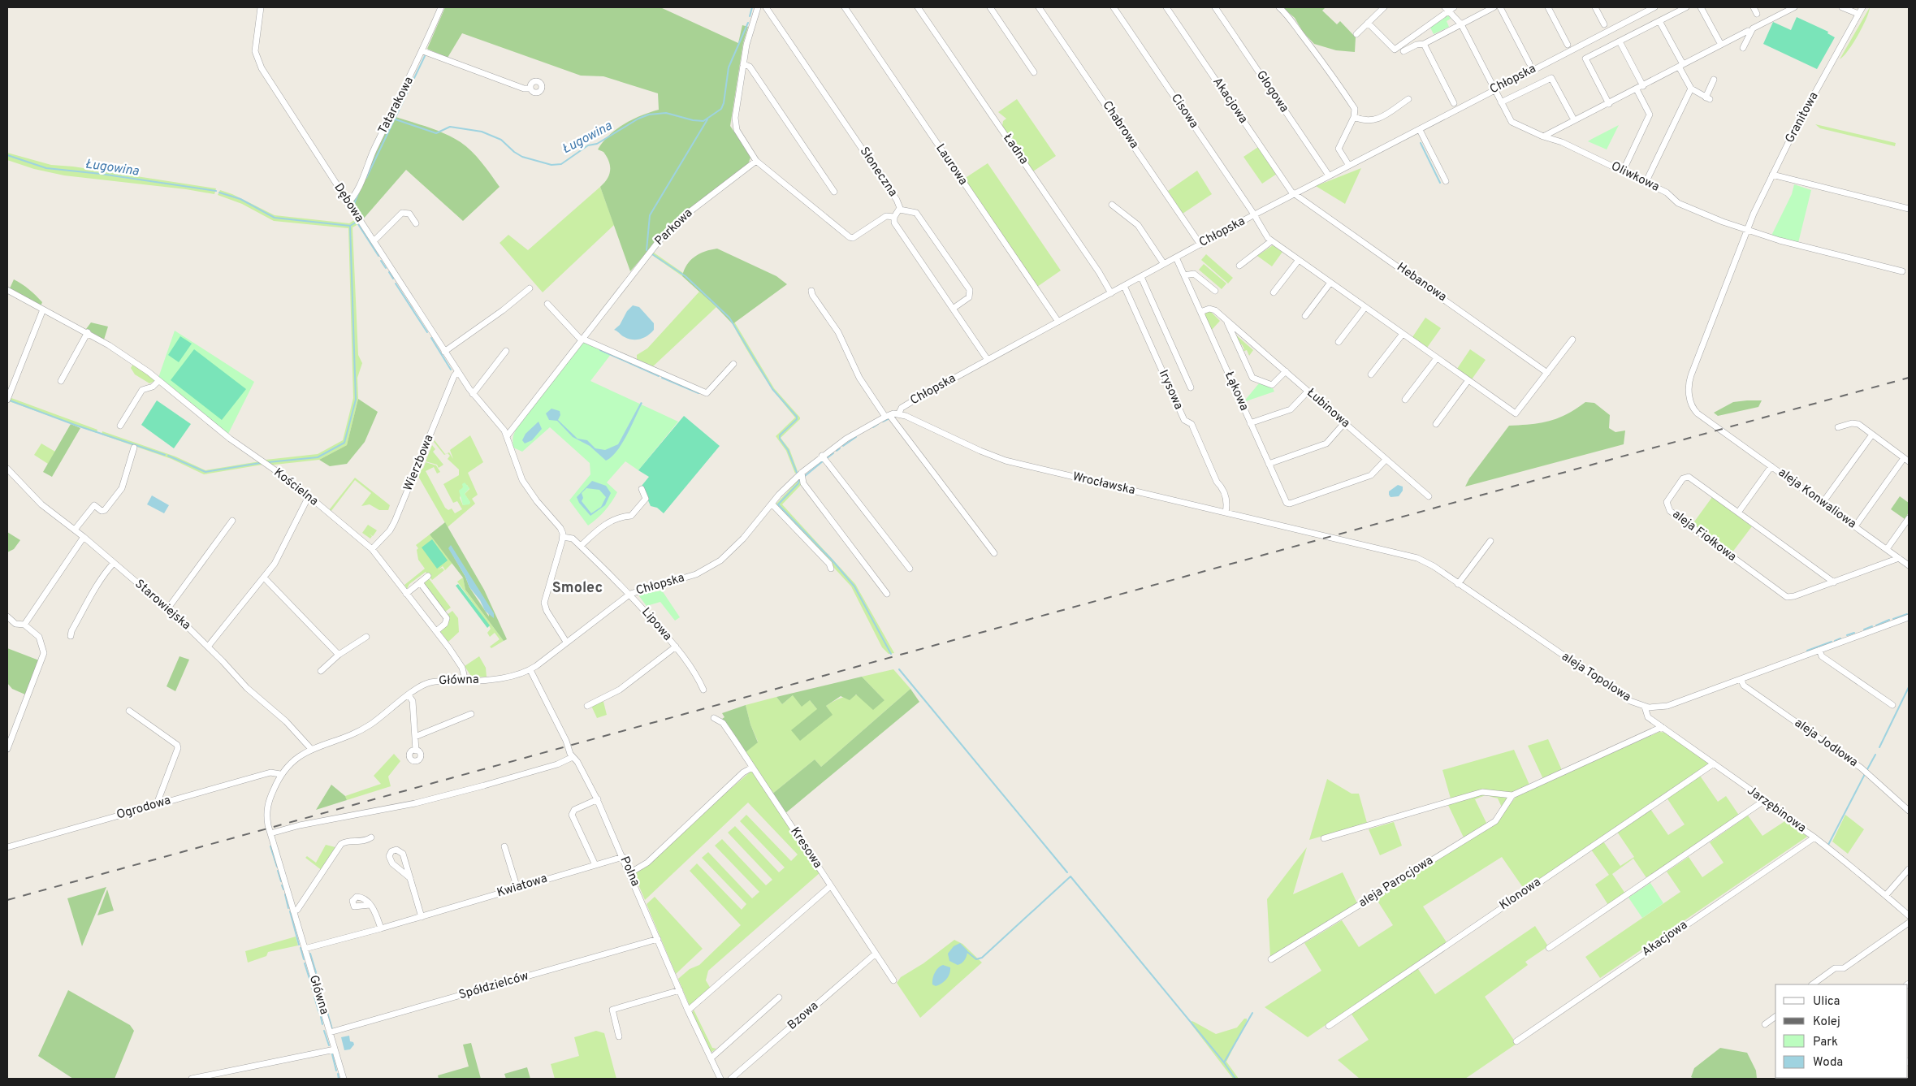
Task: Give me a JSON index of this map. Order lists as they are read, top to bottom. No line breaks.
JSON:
{"streets":{"street":["Chłopska","Głogowa","Akacjowa","Tatarakowa","Cisowa","Granitowa","Chabrowa","Ładna","Laurowa","Słoneczna","Oliwkowa","Dębowa","Parkowa","Hebanowa","Irysowa","Łąkowa","Łubinowa","Wierzbowa","Wrocławska","Kościelna","aleja Konwaliowa","aleja Fiołkowa","Starowiejska","Lipowa","aleja Topolowa","Główna","aleja Jodłowa","Ogrodowa","Jarzębinowa","Kresowa","Polna","aleja Parocjowa","Kwiatowa","Klonowa","Spółdzielców","Bzowa"]},"crossings":[["Chłopska","Głogowa"],["Chłopska","Akacjowa"],["Chłopska","Cisowa"],["Chłopska","Chabrowa"],["Chłopska","Ładna"],["Chłopska","Laurowa"],["Chłopska","Oliwkowa"],["Chłopska","Hebanowa"],["Chłopska","Irysowa"],["Chłopska","Łąkowa"],["Chłopska","Wrocławska"],["Chłopska","Lipowa"],["Chłopska","Główna"],["Akacjowa","Hebanowa"],["Akacjowa","Jarzębinowa"],["Tatarakowa","Dębowa"],["Granitowa","Oliwkowa"],["Granitowa","aleja Konwaliowa"],["Dębowa","Parkowa"],["Dębowa","Wierzbowa"],["Irysowa","Wrocławska"],["Łąkowa","Łubinowa"],["Wierzbowa","Kościelna"],["Wrocławska","aleja Topolowa"],["Kościelna","Główna"],["Starowiejska","Główna"],["aleja Topolowa","aleja Jodłowa"],["aleja Topolowa","Jarzębinowa"],["Główna","Ogrodowa"],["Główna","Polna"],["Główna","Kwiatowa"],["Główna","Spółdzielców"],["Jarzębinowa","Klonowa"],["Kresowa","Bzowa"],["Polna","Kwiatowa"],["Polna","Spółdzielców"]],"districts":["Smolec"],"water":["Ługowina"],"legend":["Ulica","Kolej","Park","Woda"]}
